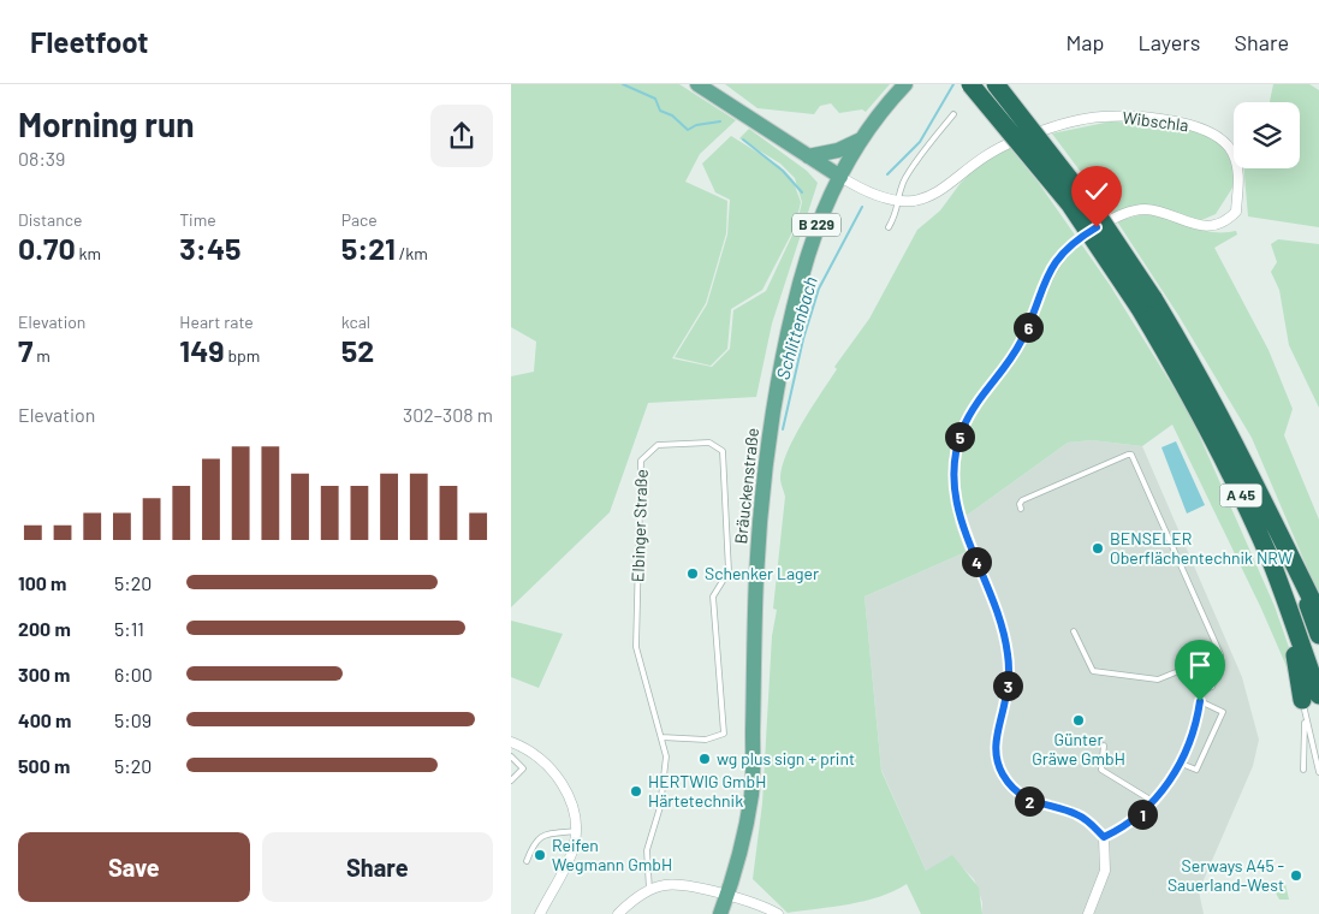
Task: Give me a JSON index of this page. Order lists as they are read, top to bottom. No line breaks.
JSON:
{"streets":{"highway":["A 45"],"main road":["B 229","Bräuckenstraße"],"street":["Wibschla"],"lane":["Elbinger Straße"]},"crossings":[["Wibschla","B 229"],["Wibschla","Bräuckenstraße"],["B 229","Bräuckenstraße"]],"water":["Schlittenbach"],"places":["BENSELER Oberflächentechnik NRW","Schenker Lager","Günter Gräwe GmbH","wg plus sign + print","HERTWIG GmbH Härtetechnik","Reifen Wegmann GmbH","Serways A45 - Sauerland-West"],"page":{"header":"Fleetfoot","nav":["Map","Layers","Share"],"heading":["Morning run","08:39"],"stats":[["Distance","0.70 km"],["Time","3:45"],["Pace","5:21 /km"],["Elevation","7 m"],["Heart rate","149 bpm"],["kcal","52"]],"pins":["6","5","4","3","2","1"],"chart":["Elevation","302–308 m"],"list":[{"name":"100 m","note":"5:20"},{"name":"200 m","note":"5:11"},{"name":"300 m","note":"6:00"},{"name":"400 m","note":"5:09"},{"name":"500 m","note":"5:20"}],"buttons":["Save","Share"]}}
